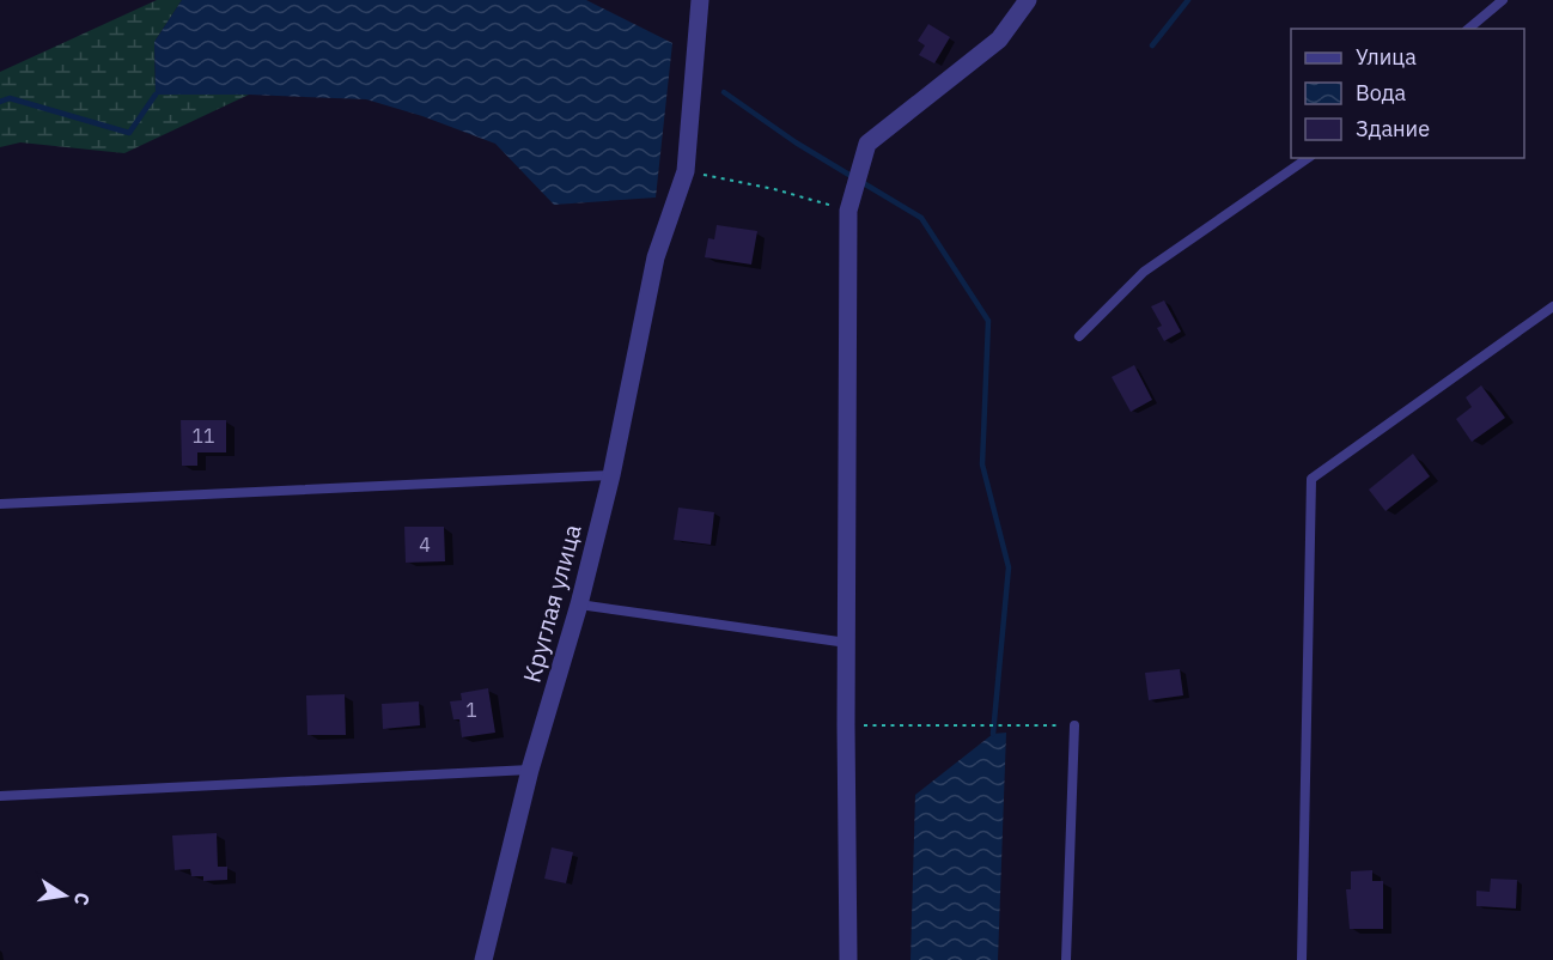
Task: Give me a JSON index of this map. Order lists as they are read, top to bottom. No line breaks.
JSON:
{"streets":{"street":["Круглая улица"]},"house_numbers":["11","4","1"],"legend":["Улица","Вода","Здание"],"north":"right"}
